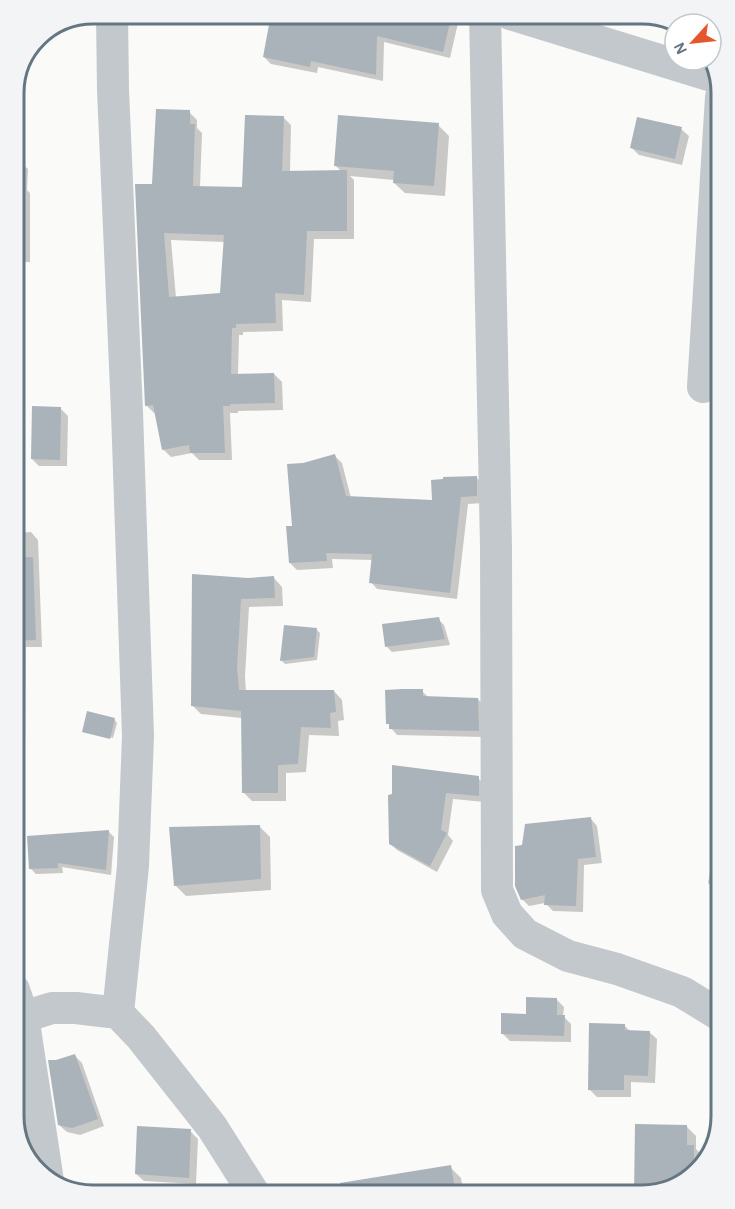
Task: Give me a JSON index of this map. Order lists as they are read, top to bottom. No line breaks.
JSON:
{"north":"bottom left"}
